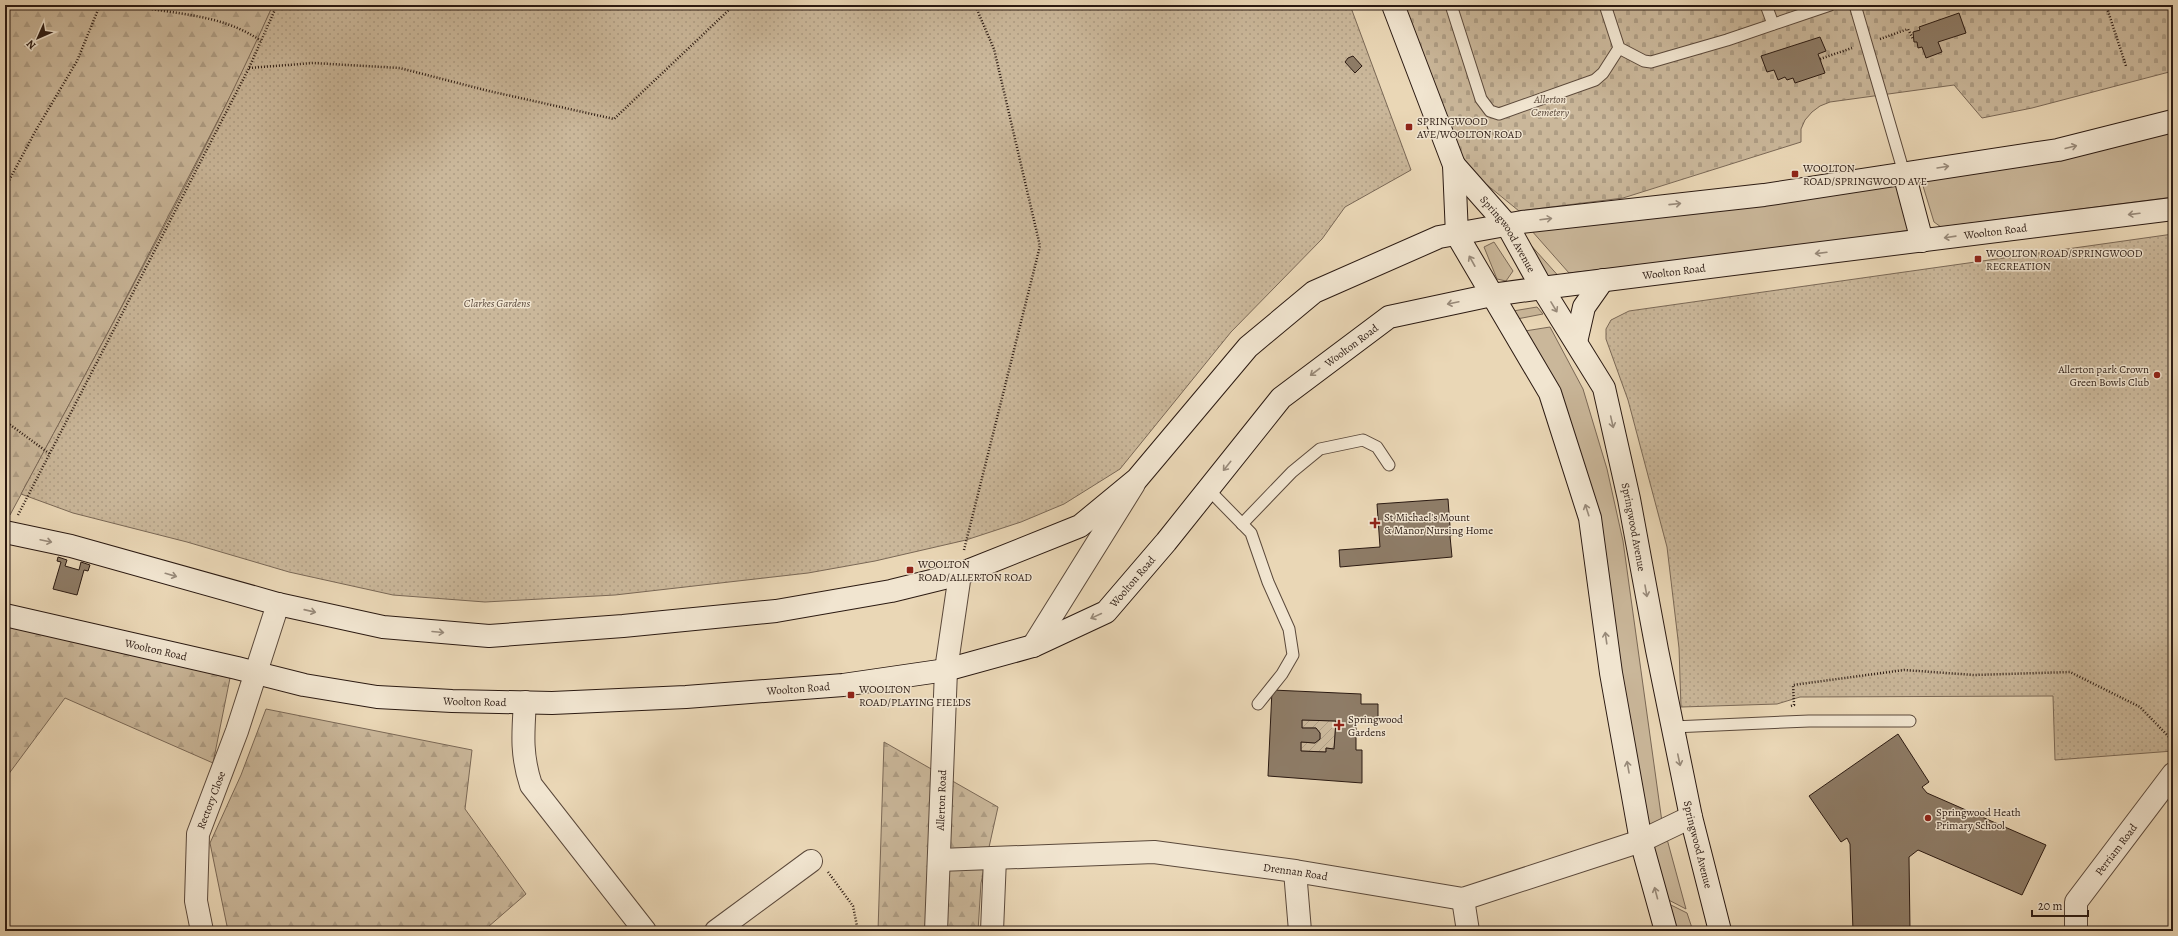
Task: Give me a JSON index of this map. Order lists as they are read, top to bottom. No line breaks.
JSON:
{"streets":{"main road":["Woolton Road","Springwood Avenue","Rectory Close","Allerton Road","Perriam Road","Drennan Road"]},"crossings":[["Woolton Road","Springwood Avenue"],["Woolton Road","Rectory Close"],["Woolton Road","Allerton Road"],["Springwood Avenue","Drennan Road"],["Allerton Road","Drennan Road"]],"parks":["Allerton Cemetery","Clarkes Gardens"],"places":{"transit":["SPRINGWOOD AVE/WOOLTON ROAD","WOOLTON ROAD/SPRINGWOOD AVE","WOOLTON ROAD/SPRINGWOOD RECREATION","WOOLTON ROAD/ALLERTON ROAD","WOOLTON ROAD/PLAYING FIELDS"],"other":["Allerton park Crown Green Bowls Club","Springwood Heath Primary School"],"health":["St Michael's Mount & Manor Nursing Home","Springwood Gardens"]},"scale_bar":"20 m","north":"bottom left"}
